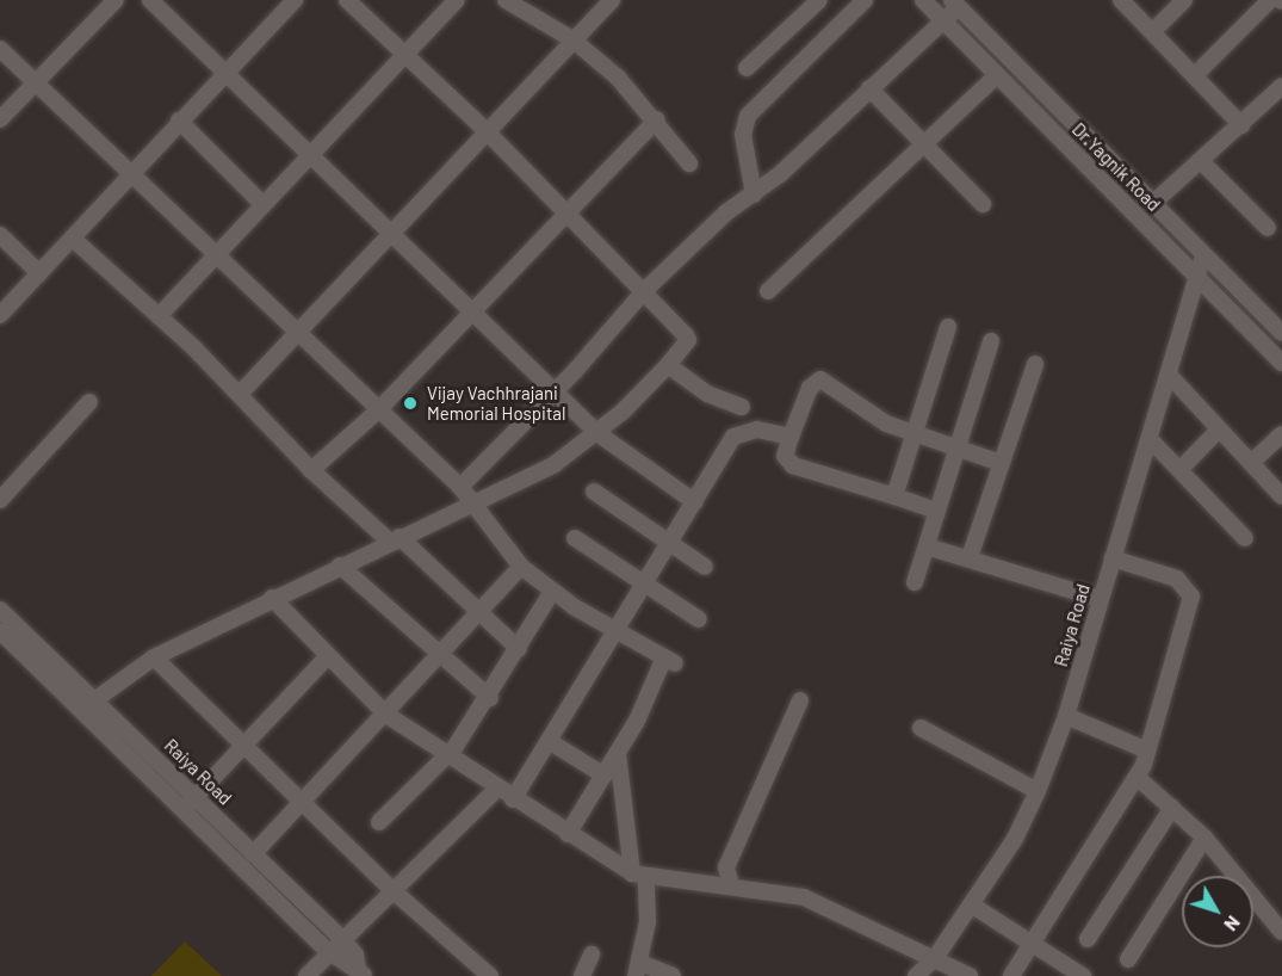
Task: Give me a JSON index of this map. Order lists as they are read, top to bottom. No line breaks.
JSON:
{"streets":{"street":["Dr.Yagnik Road","Raiya Road"]},"crossings":[["Dr.Yagnik Road","Raiya Road"]],"places":["Vijay Vachhrajani Memorial Hospital"],"north":"bottom right"}
